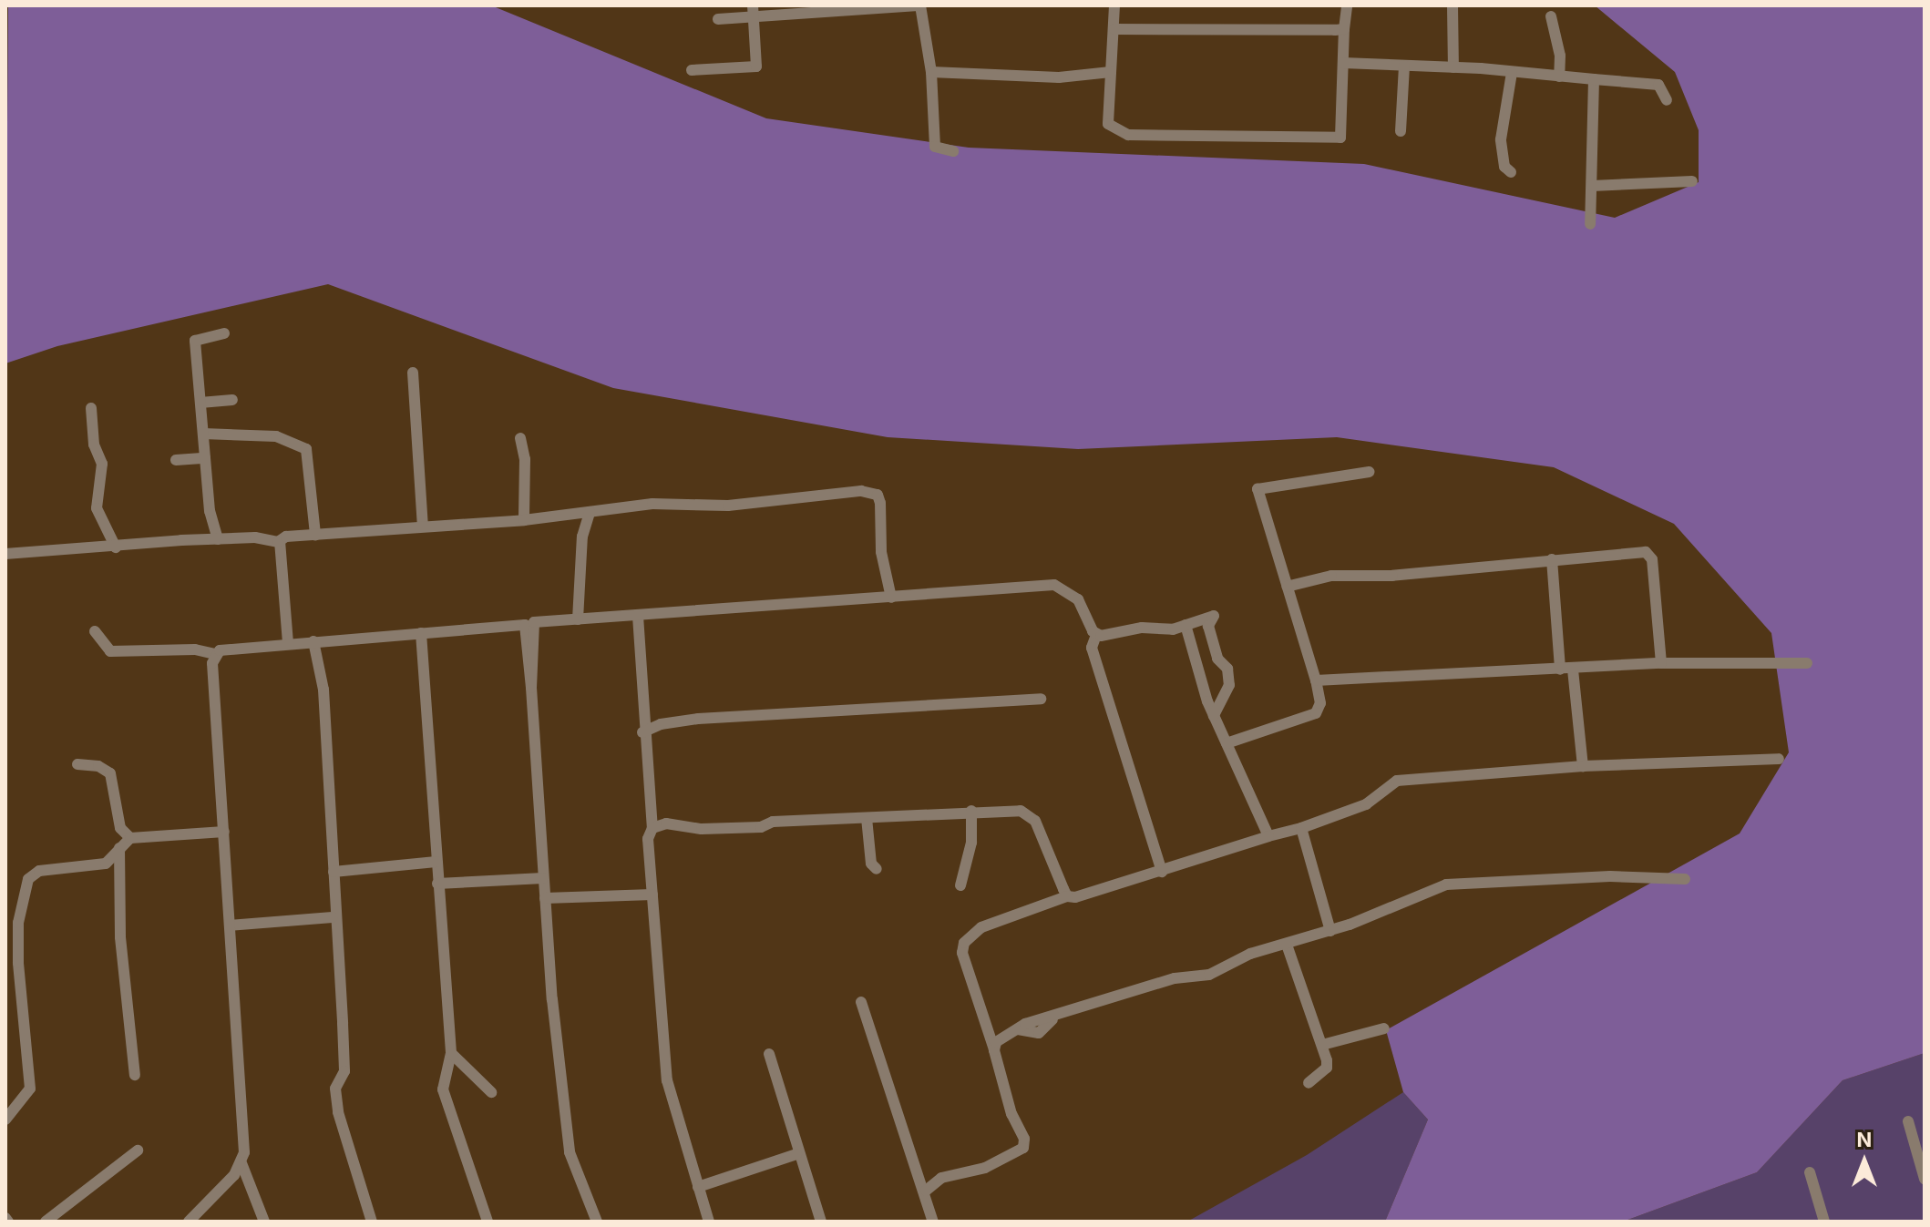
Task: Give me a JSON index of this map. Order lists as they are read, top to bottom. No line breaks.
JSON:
{"north":"top"}
